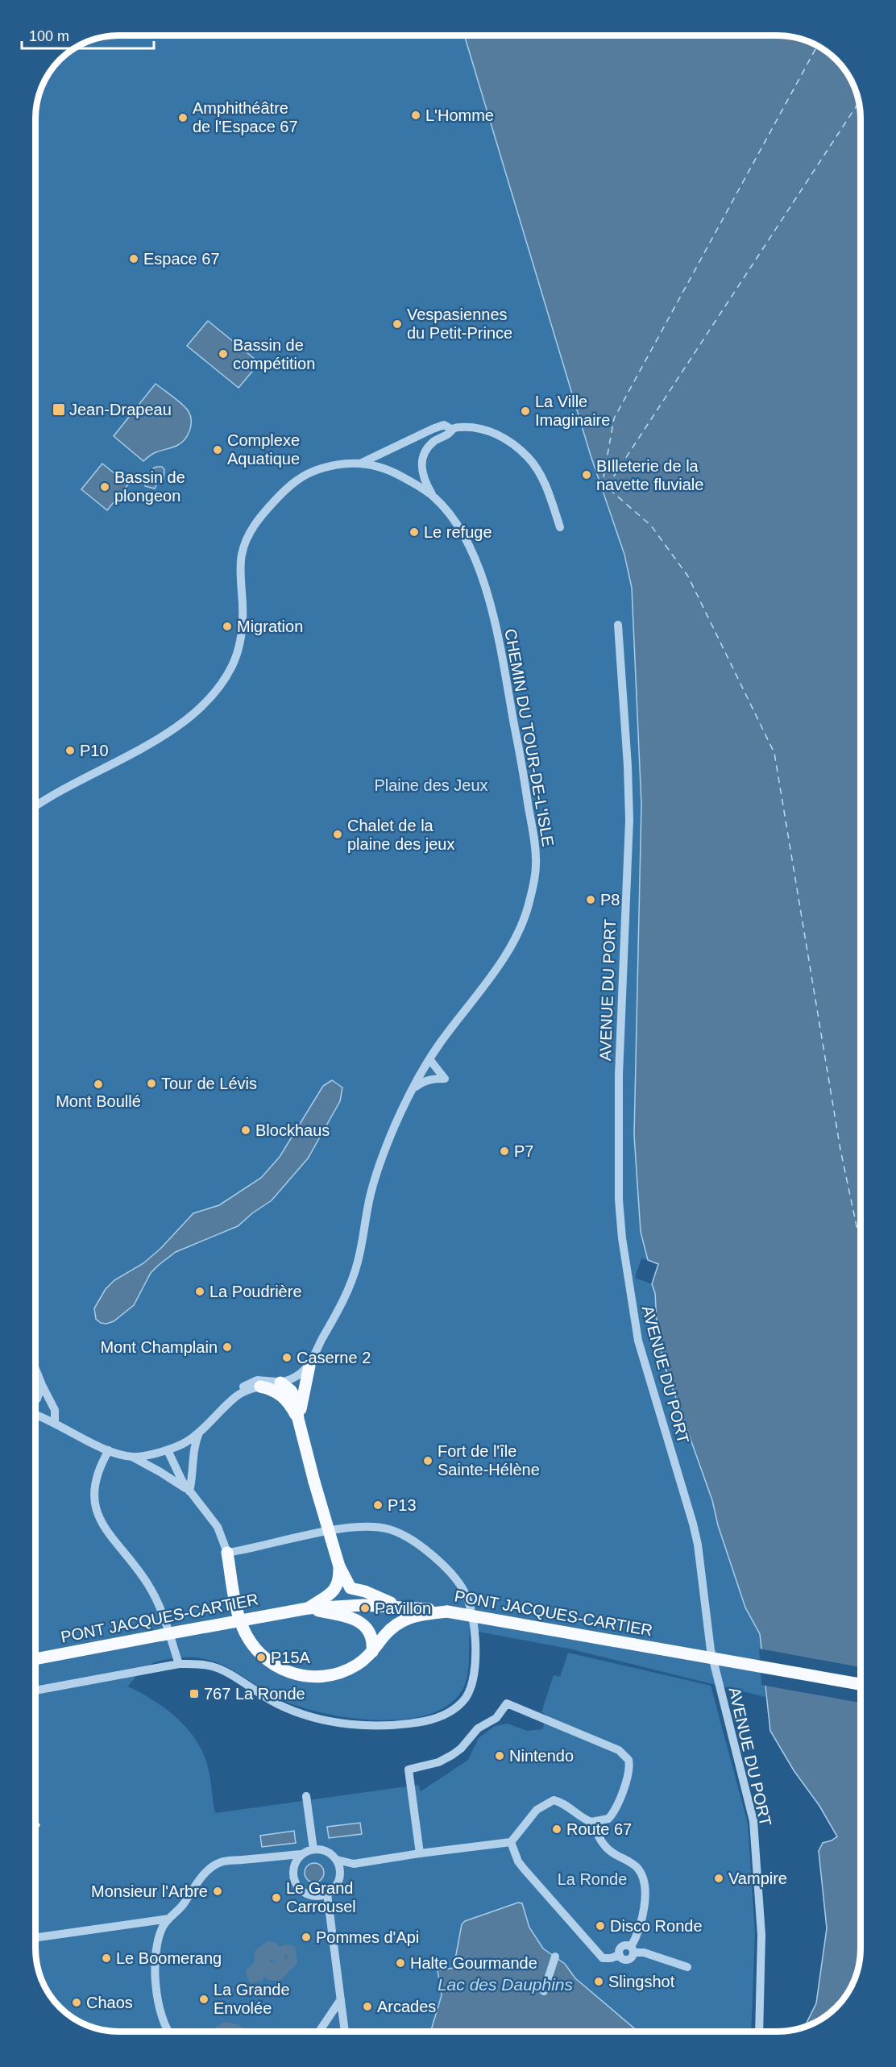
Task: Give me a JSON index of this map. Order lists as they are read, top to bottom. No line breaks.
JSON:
{"streets":{"main road":["PONT JACQUES-CARTIER"],"street":["CHEMIN DU TOUR-DE-L'ISLE","AVENUE DU PORT"]},"water":["Lac des Dauphins"],"parks":["Plaine des Jeux","La Ronde"],"places":{"other":["L'Homme","Amphithéâtre de l'Espace 67","Espace 67","Vespasiennes du Petit-Prince","Bassin de compétition","La Ville Imaginaire","Complexe Aquatique","BIlleterie de la navette fluviale","Bassin de plongeon","Le refuge","Migration","P10","Chalet de la plaine des jeux","P8","Tour de Lévis","Mont Boullé","Blockhaus","P7","La Poudrière","Mont Champlain","Caserne 2","Fort de l'île Sainte-Hélène","P13","Pavillon","P15A","Nintendo","Route 67","Vampire","Monsieur l'Arbre","Le Grand Carrousel","Disco Ronde","Pommes d'Api","Le Boomerang","Halte Gourmande","Slingshot","La Grande Envolée","Chaos","Arcades"],"transit":["Jean-Drapeau","767 La Ronde"]},"scale_bar":"100 m"}
